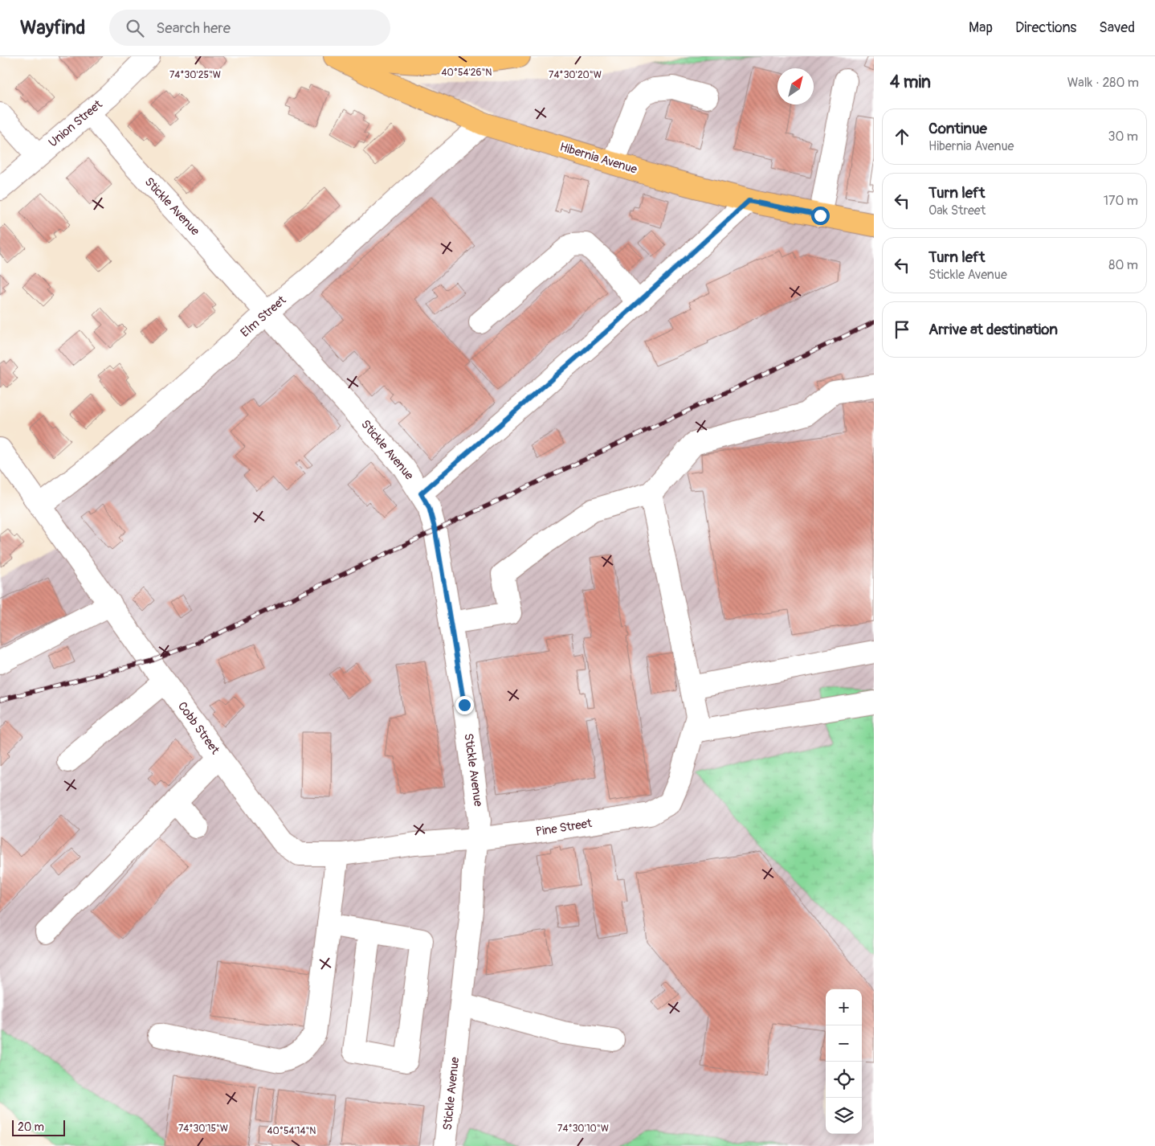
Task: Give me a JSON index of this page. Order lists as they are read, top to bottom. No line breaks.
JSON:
{"streets":{"main road":["Hibernia Avenue"],"street":["Union Street","Stickle Avenue","Elm Street","Cobb Street","Pine Street"]},"crossings":[["Union Street","Stickle Avenue"],["Hibernia Avenue","Elm Street"],["Stickle Avenue","Elm Street"],["Stickle Avenue","Cobb Street"],["Stickle Avenue","Pine Street"],["Elm Street","Cobb Street"],["Cobb Street","Pine Street"]],"scale_bar":"20 m","north":"top right","page":{"header":"Wayfind","search":"Search here","nav":["Map","Directions","Saved"],"heading":["4 min","Walk · 280 m"],"list":[["Continue","Hibernia Avenue","30 m"],["Turn left","Oak Street","170 m"],["Turn left","Stickle Avenue","80 m"],"Arrive at destination"],"map_buttons":["+","−"],"scale":"20 m"},"coordinates":["40°54'26\"N","74°30'25\"W","74°30'20\"W","74°30'15\"W","74°30'10\"W","40°54'14\"N"]}
